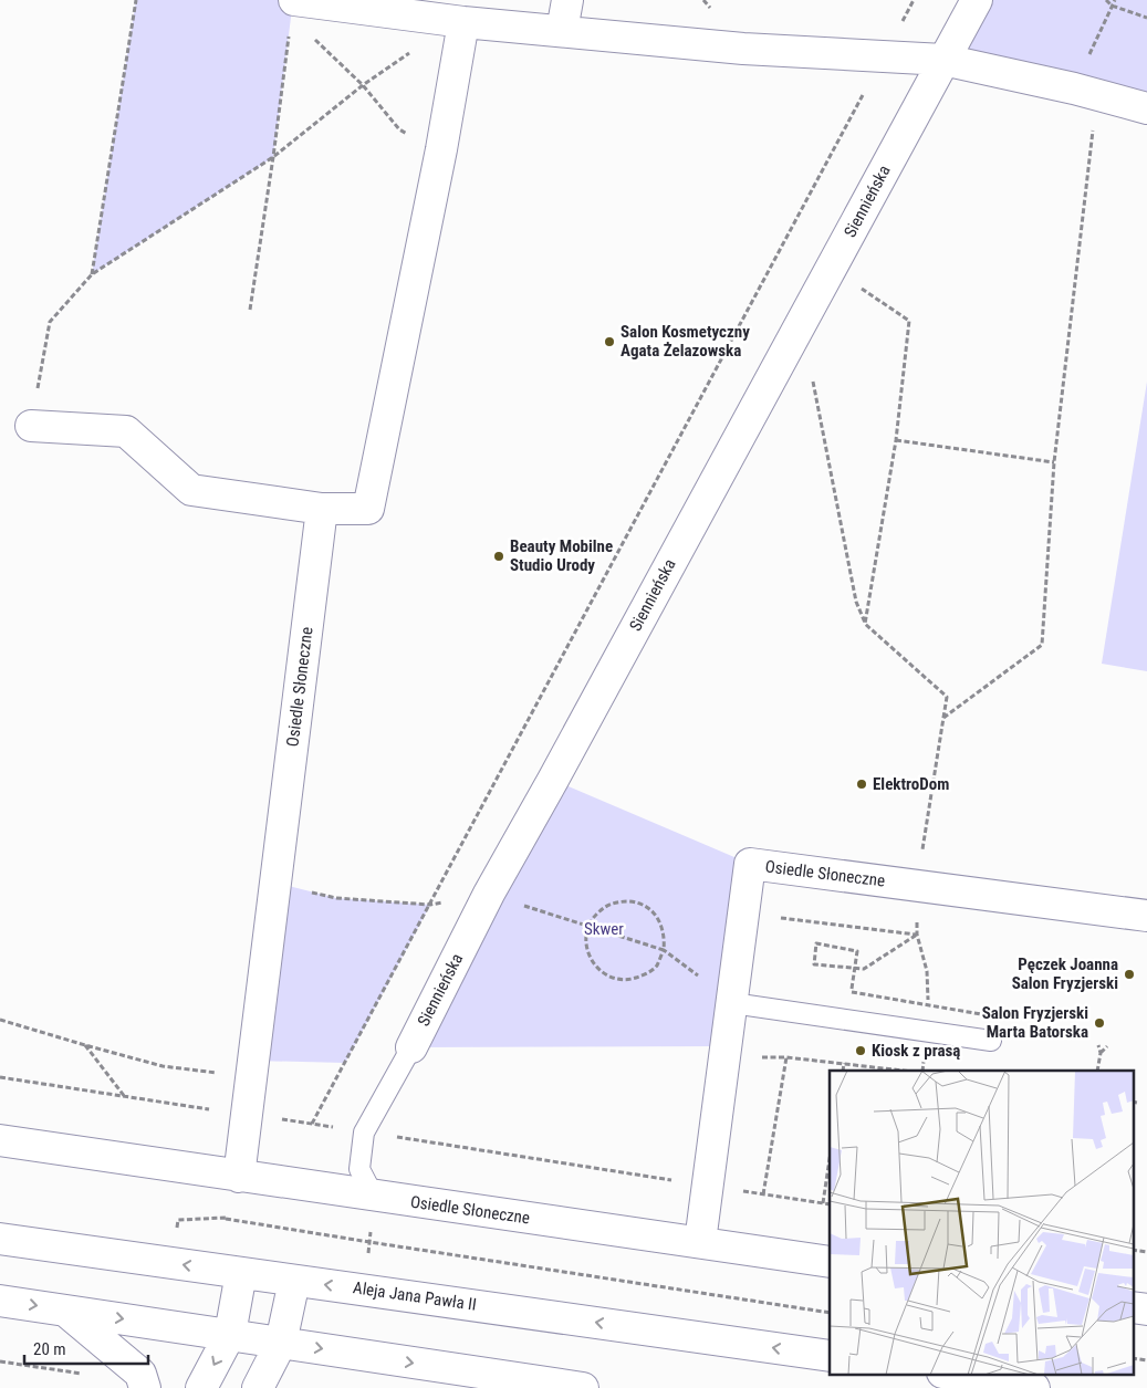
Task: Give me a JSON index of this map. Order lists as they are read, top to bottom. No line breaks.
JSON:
{"streets":{"street":["Siennieńska","Osiedle Słoneczne","Aleja Jana Pawła II"]},"crossings":[["Siennieńska","Osiedle Słoneczne"]],"parks":["Skwer"],"places":["Salon Kosmetyczny Agata Żelazowska","Beauty Mobilne Studio Urody","ElektroDom","Pęczek Joanna Salon Fryzjerski","Salon Fryzjerski Marta Batorska","Kiosk z prasą"],"scale_bar":"20 m"}
